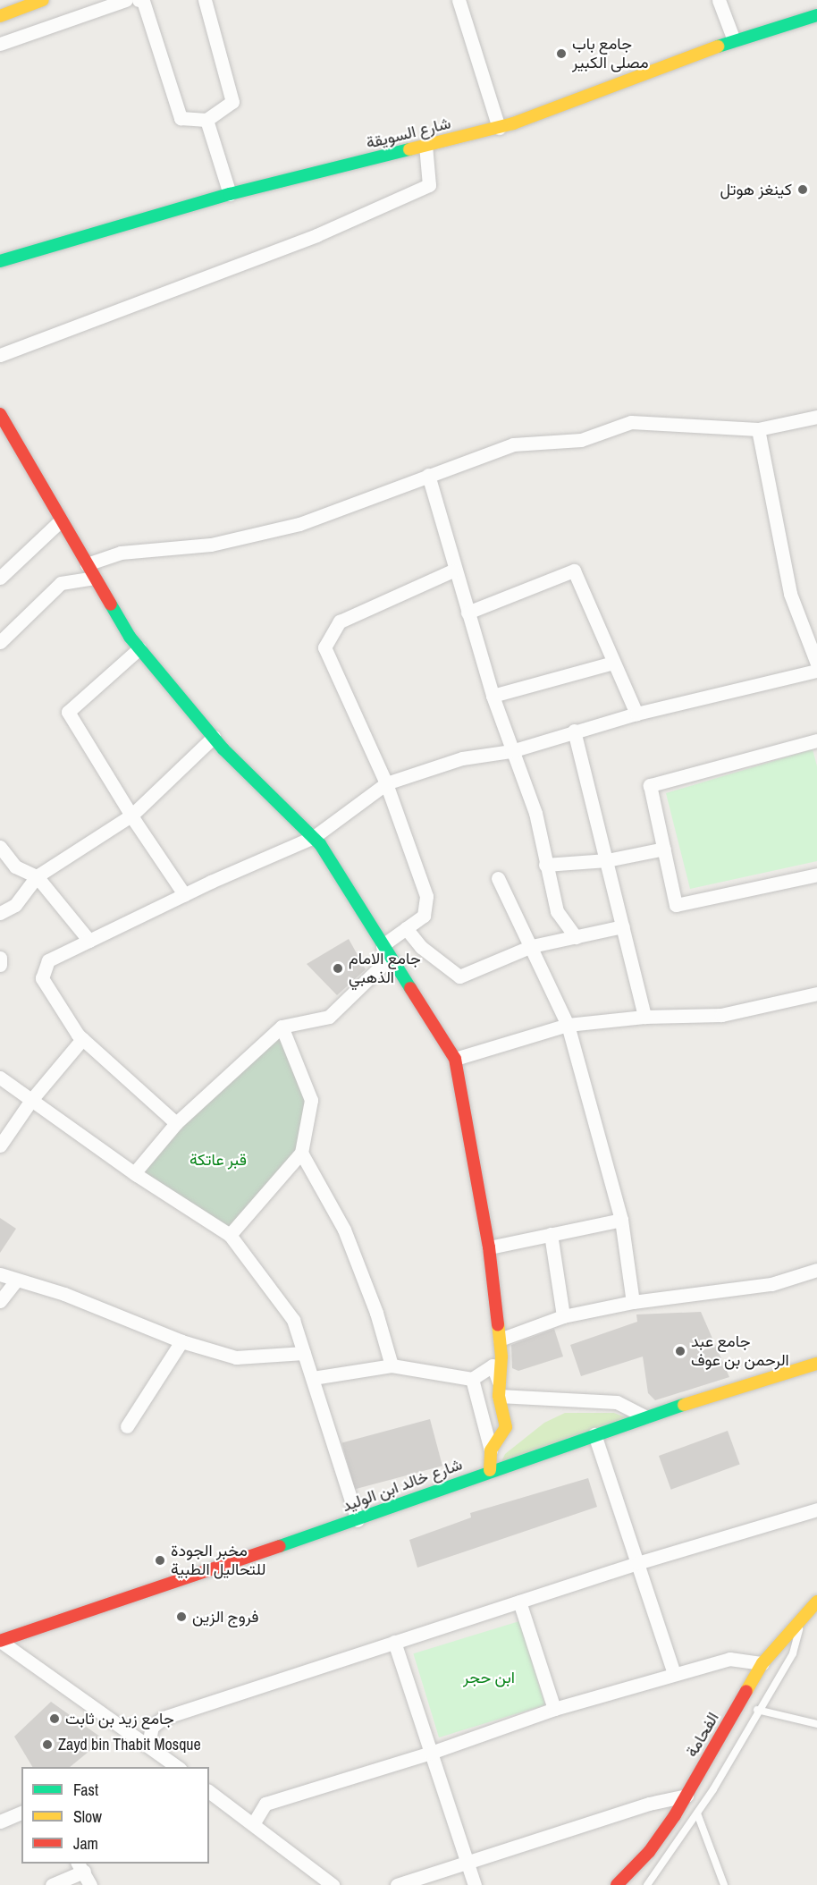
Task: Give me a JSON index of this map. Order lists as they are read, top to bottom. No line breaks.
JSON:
{"streets":{"street":["شارع السويقة","شارع خالد ابن الوليد","الفحامة"]},"parks":["قبر عاتكة","ابن حجر"],"places":["جامع باب مصلى الكبير","كينغز هوتل","جامع الامام الذهبي","جامع عبد الرحمن بن عوف","مخبر الجودة للتحاليل الطبية","فروج الزين","جامع زيد بن ثابت","Zayd bin Thabit Mosque"],"legend":["Fast","Slow","Jam"]}
